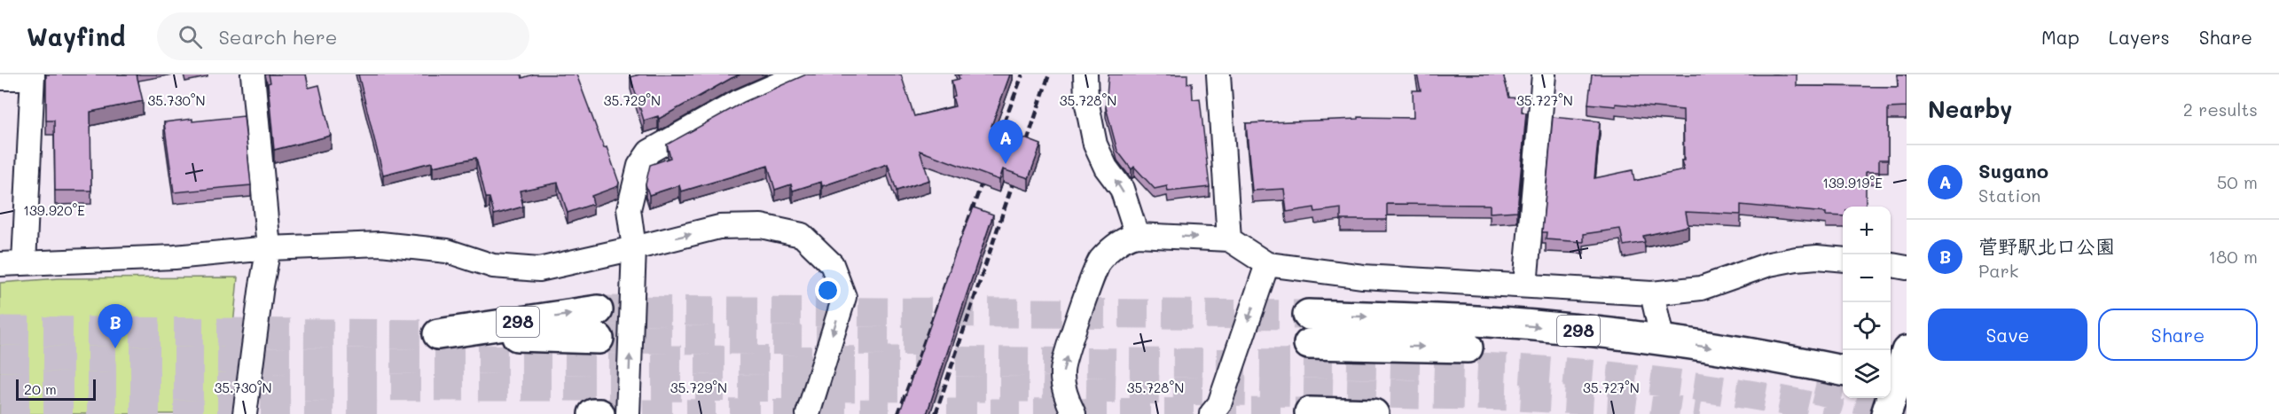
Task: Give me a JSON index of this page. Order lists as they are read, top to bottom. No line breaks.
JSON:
{"streets":{"highway":["298"]},"scale_bar":"20 m","page":{"header":"Wayfind","search":"Search here","nav":["Map","Layers","Share"],"heading":["Nearby","2 results"],"pins":["A","B"],"list":[{"mark":"A","name":"Sugano","note":"Station","value":"50 m"},{"mark":"B","name":"菅野駅北口公園","note":"Park","value":"180 m"}],"map_buttons":["+","−"],"buttons":["Save","Share"],"scale":"20 m"},"coordinates":["35.727°N","35.730°N","35.729°N","35.728°N","139.919°E","139.920°E"]}
